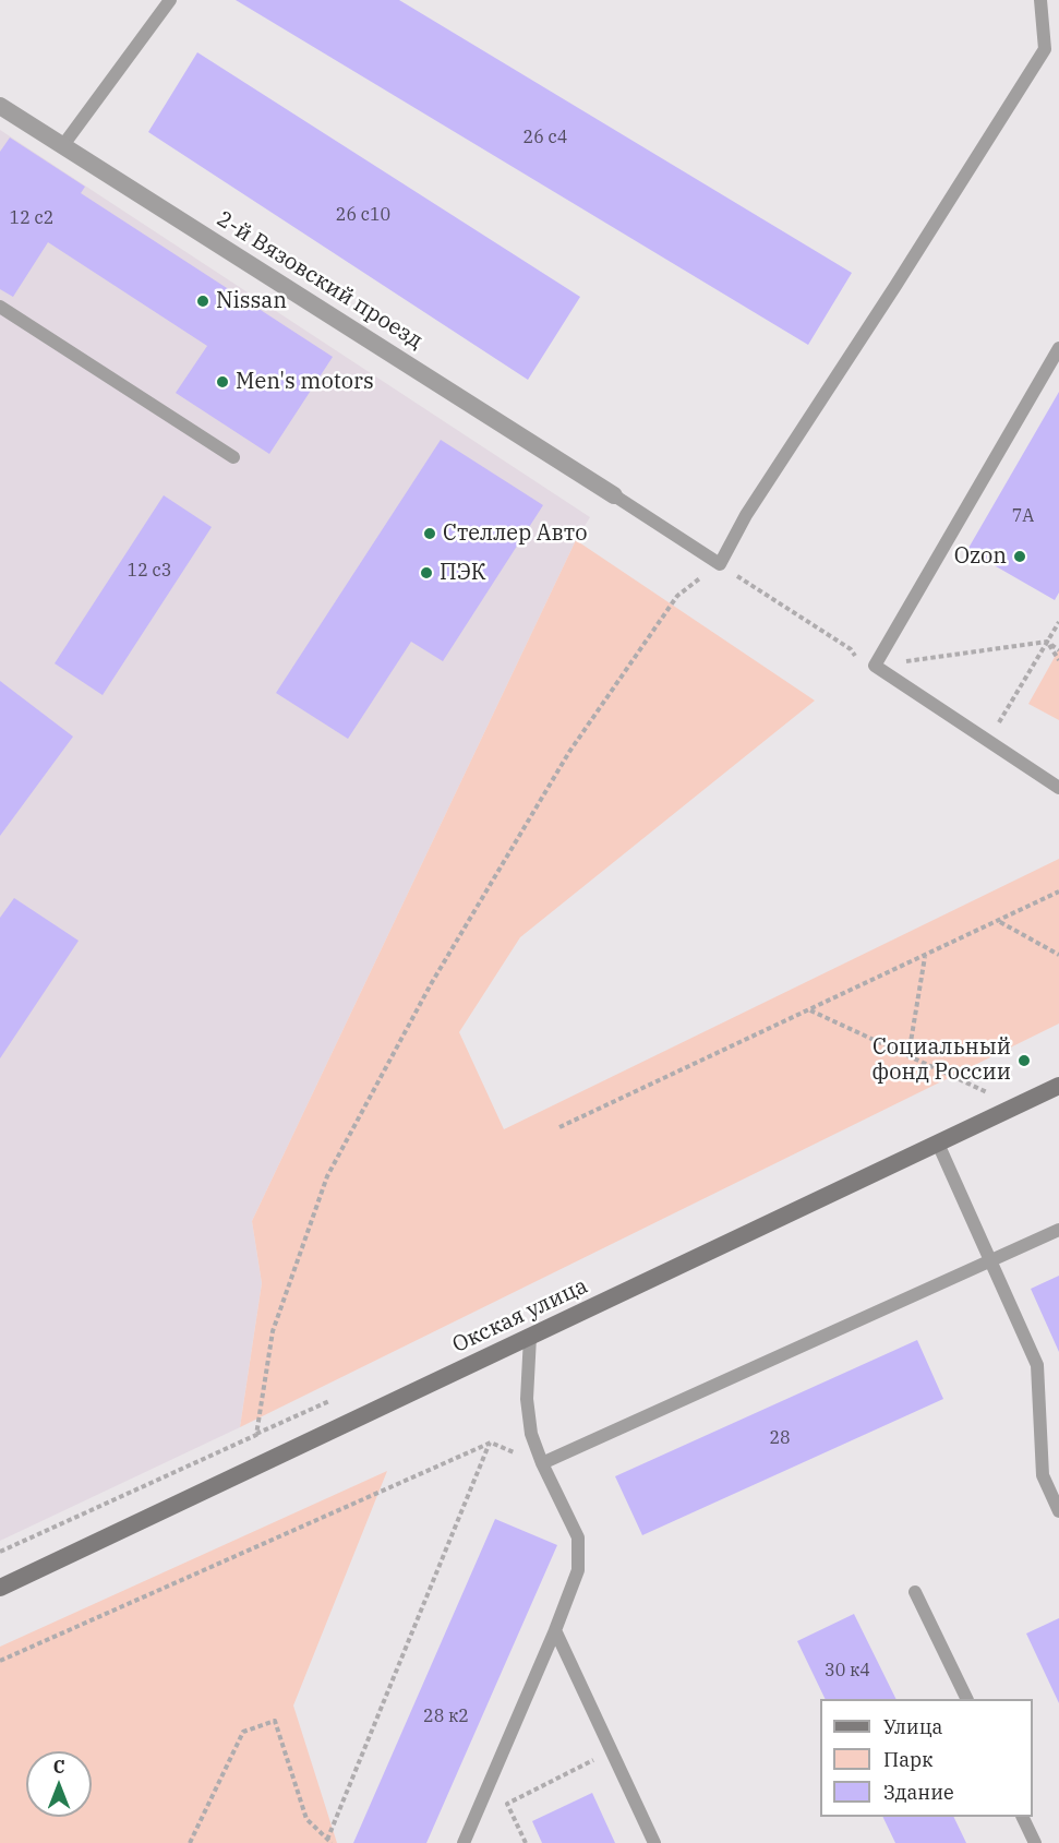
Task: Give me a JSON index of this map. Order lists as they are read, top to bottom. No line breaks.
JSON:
{"streets":{"main road":["Окская улица"],"street":["2-й Вязовский проезд"]},"places":["Nissan","Men's motors","Стеллер Авто","Ozon","ПЭК","Социальный фонд России"],"house_numbers":["26 с4","26 с10","12 с2","7А","12 с3","28","30 к4","28 к2"],"legend":["Улица","Парк","Здание"],"north":"top"}
